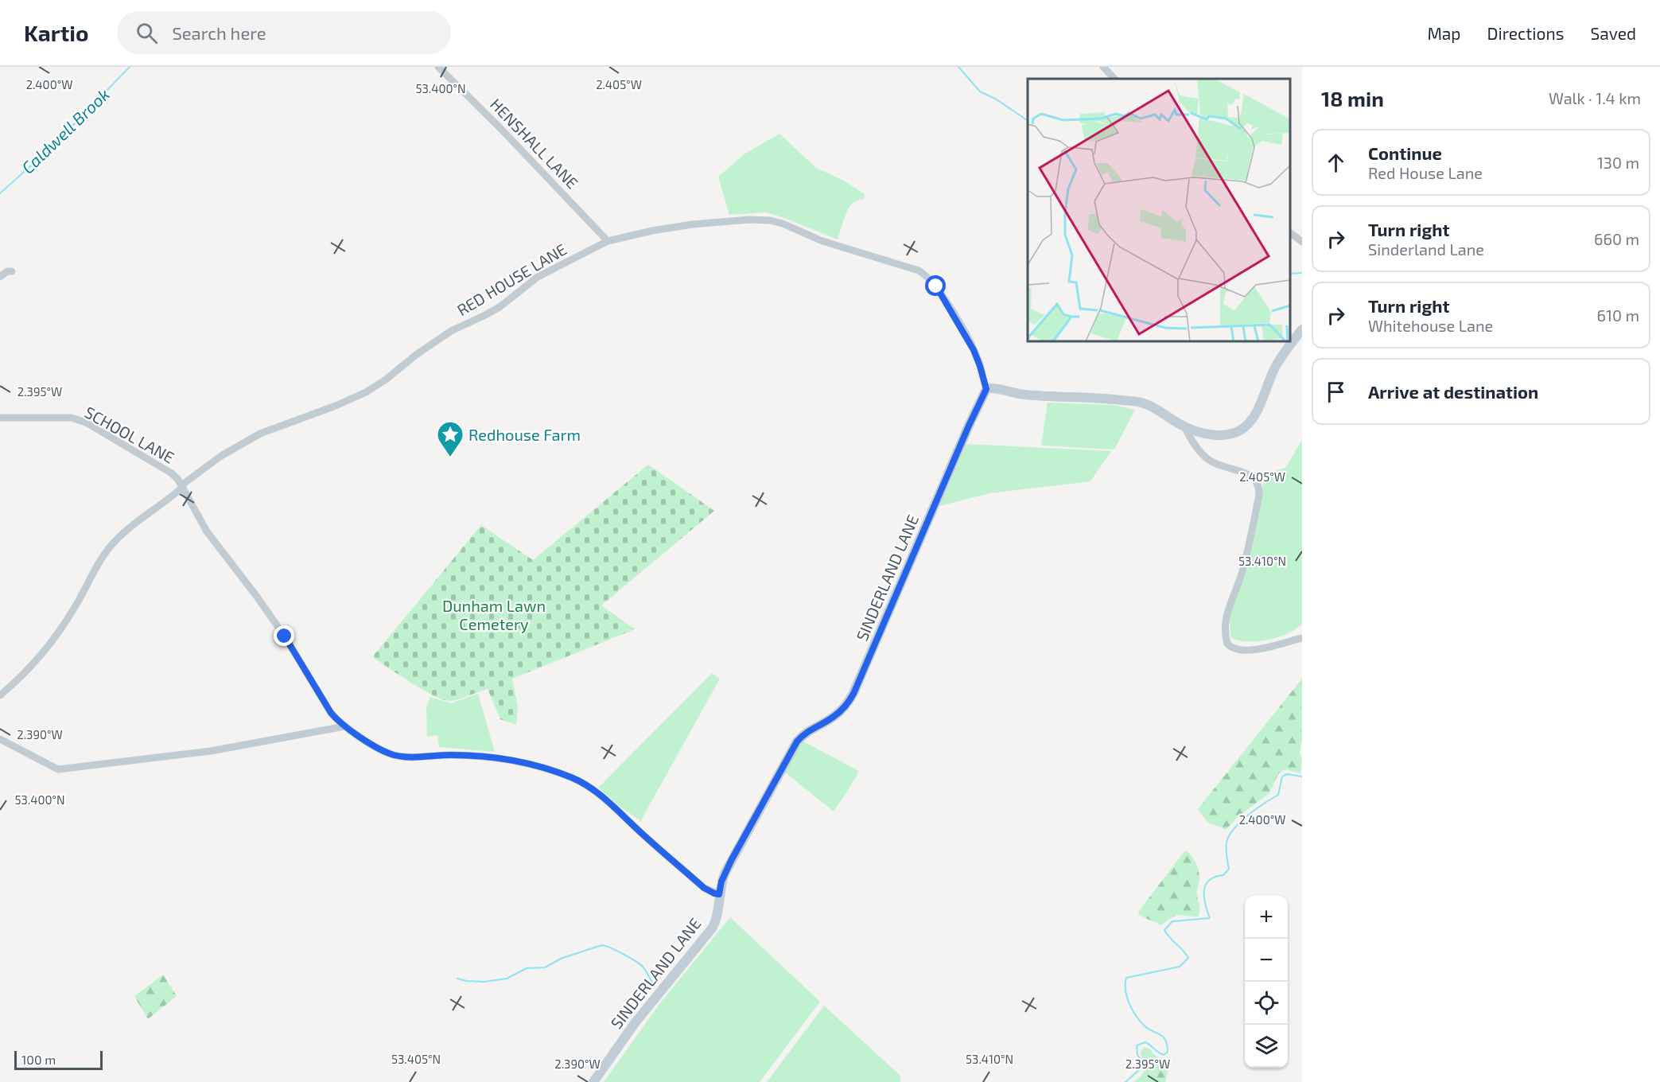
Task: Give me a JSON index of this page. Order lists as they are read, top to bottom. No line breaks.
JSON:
{"streets":{"street":["HENSHALL LANE","RED HOUSE LANE","SCHOOL LANE","SINDERLAND LANE"]},"crossings":[["HENSHALL LANE","RED HOUSE LANE"],["RED HOUSE LANE","SCHOOL LANE"],["RED HOUSE LANE","SINDERLAND LANE"],["SCHOOL LANE","SINDERLAND LANE"]],"water":["Caldwell Brook"],"parks":["Dunham Lawn Cemetery"],"places":{"place":["Redhouse Farm"]},"scale_bar":"100 m","page":{"header":"Kartio","search":"Search here","nav":["Map","Directions","Saved"],"heading":["18 min","Walk · 1.4 km"],"list":[["Continue","Red House Lane","130 m"],["Turn right","Sinderland Lane","660 m"],["Turn right","Whitehouse Lane","610 m"],"Arrive at destination"],"map_buttons":["+","−"],"scale":"100 m"},"coordinates":["2.400°W","2.405°W","53.400°N","2.395°W","53.410°N","2.390°W","53.405°N"]}
